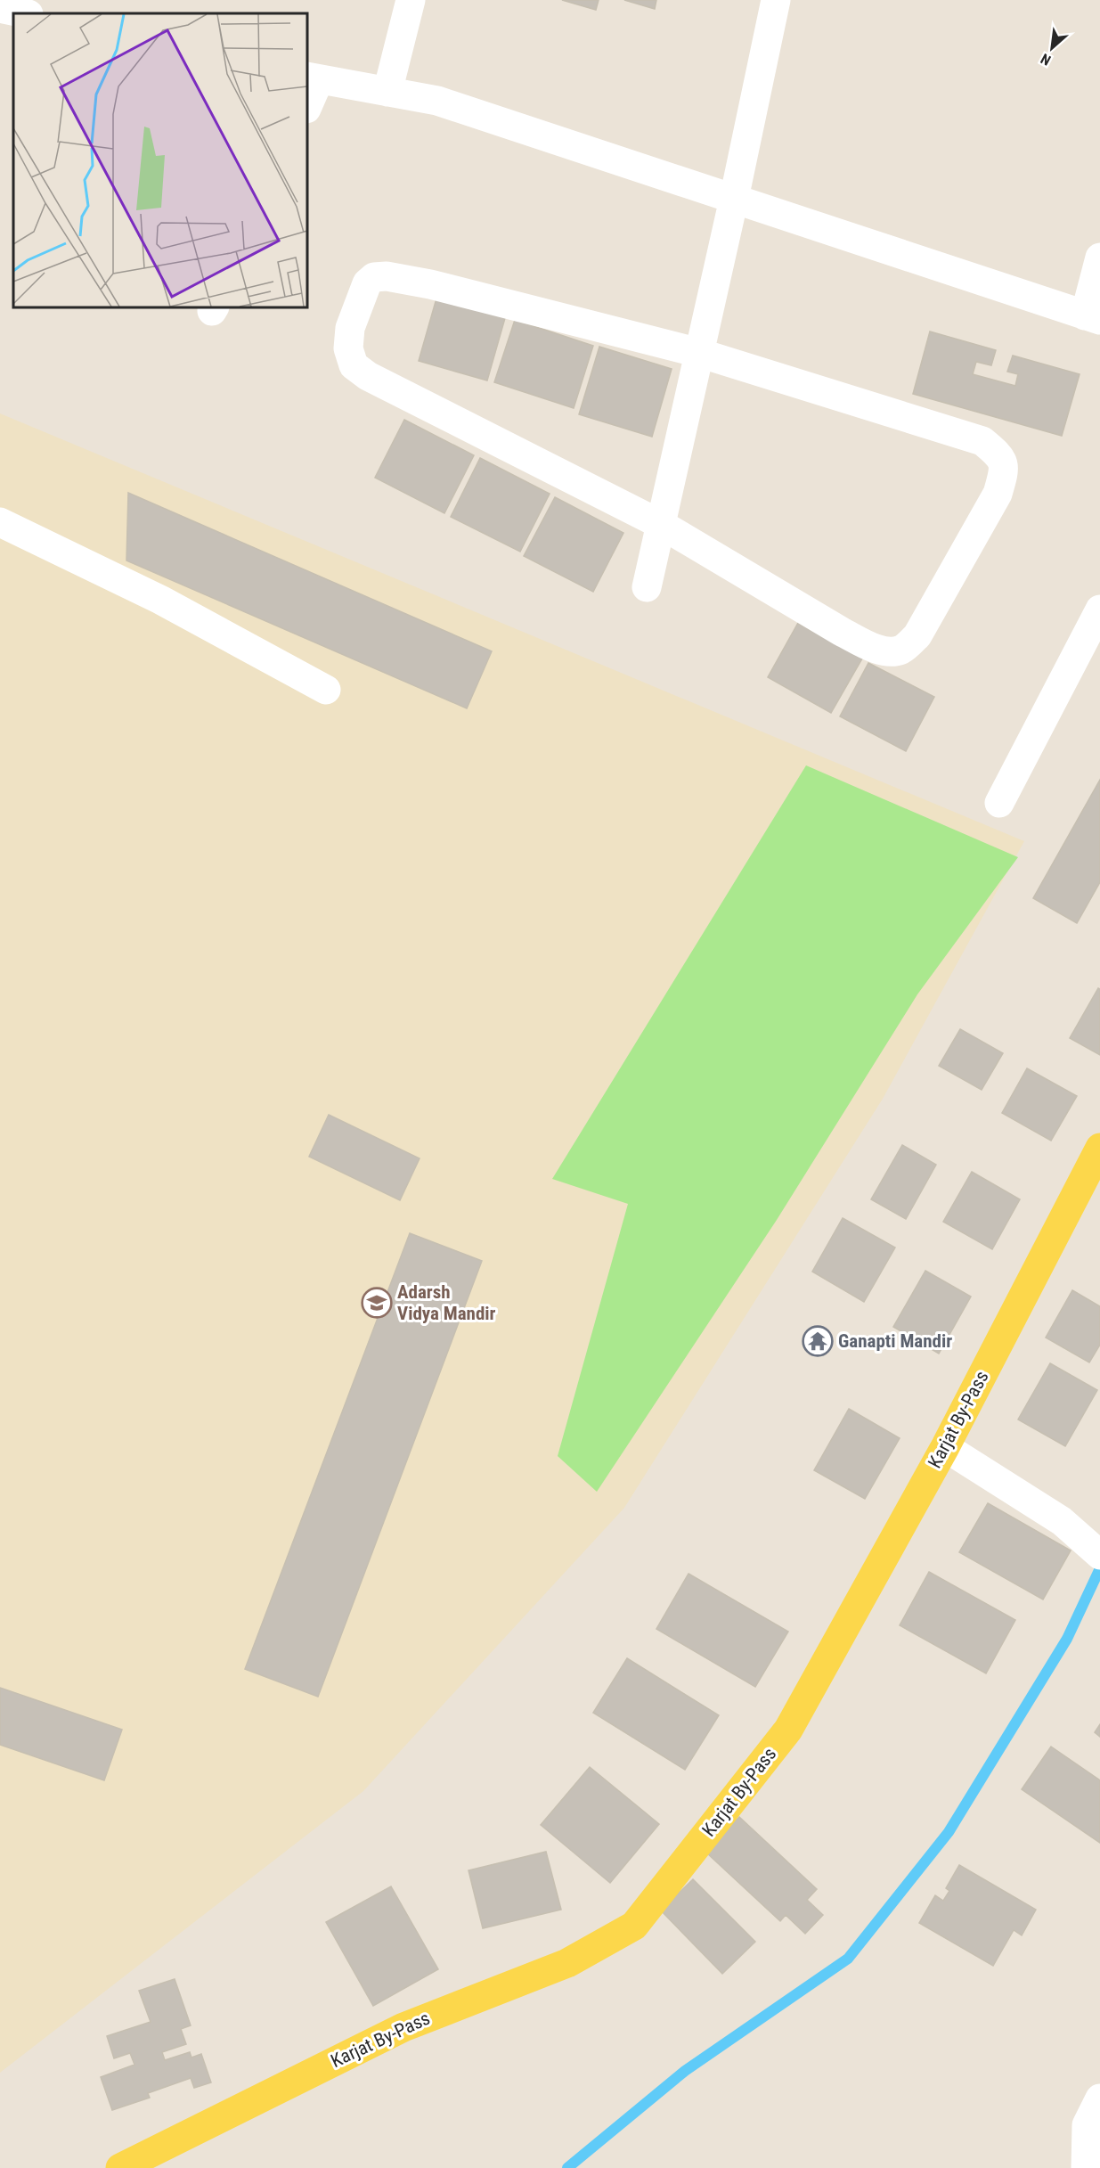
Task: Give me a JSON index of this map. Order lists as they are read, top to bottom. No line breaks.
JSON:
{"streets":{"main road":["Karjat By-Pass"]},"places":{"school or university":["Adarsh Vidya Mandir"],"temple":["Ganapti Mandir"]},"north":"bottom left"}
